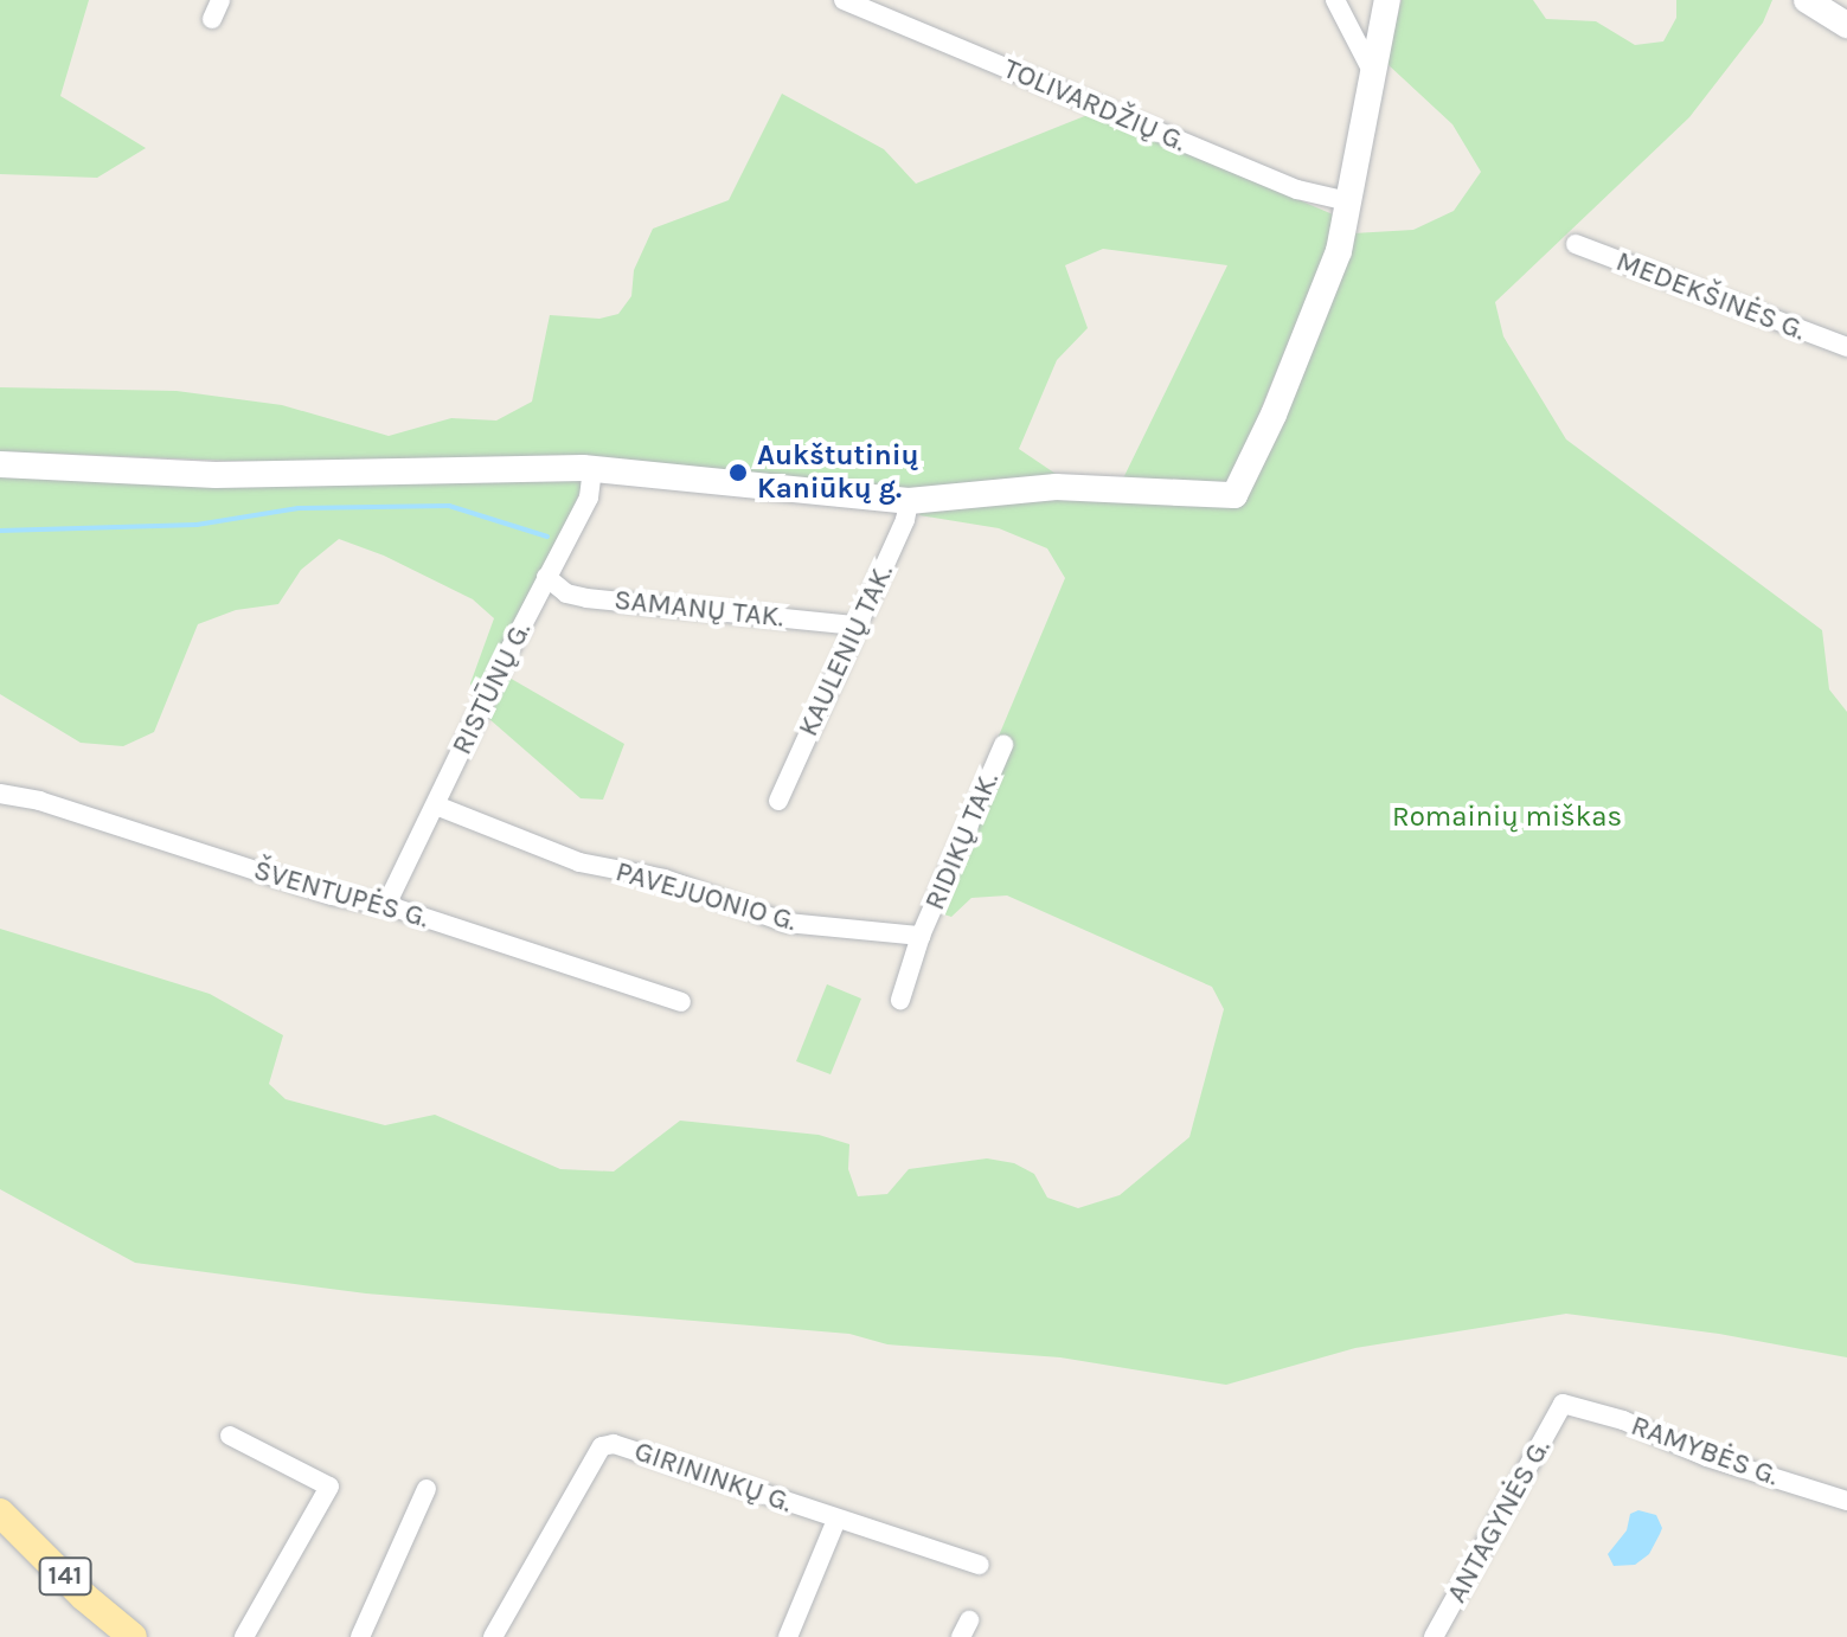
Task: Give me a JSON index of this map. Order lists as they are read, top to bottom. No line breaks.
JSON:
{"streets":{"main road":["141"],"street":["TOLIVARDŽIŲ G.","MEDEKŠINĖS G.","SAMANŲ TAK.","KAULENIŲ TAK.","RISTŪNŲ G.","RIDIKŲ TAK.","ŠVENTUPĖS G.","PAVEJUONIO G.","RAMYBĖS G.","GIRININKŲ G.","ANTAGYNĖS G."]},"crossings":[["SAMANŲ TAK.","KAULENIŲ TAK."],["SAMANŲ TAK.","RISTŪNŲ G."],["RISTŪNŲ G.","ŠVENTUPĖS G."],["RISTŪNŲ G.","PAVEJUONIO G."],["RIDIKŲ TAK.","PAVEJUONIO G."],["RAMYBĖS G.","ANTAGYNĖS G."]],"parks":["Romainių miškas"],"places":["Aukštutinių Kaniūkų g."]}
